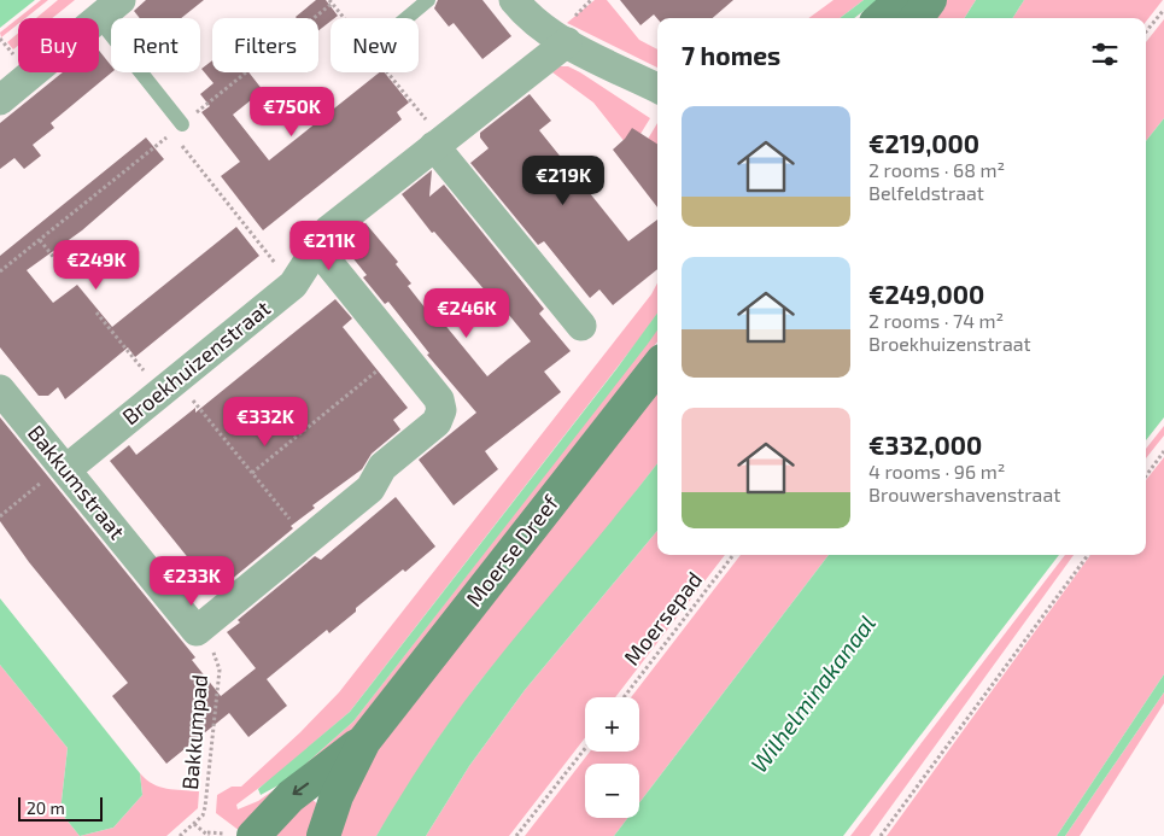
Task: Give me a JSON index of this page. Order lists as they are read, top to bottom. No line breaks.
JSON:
{"streets":{"street":["Broekhuizenstraat","Bakkumstraat","Moerse Dreef"],"path":["Moersepad","Bakkumpad"]},"crossings":[["Broekhuizenstraat","Bakkumstraat"],["Bakkumstraat","Bakkumpad"]],"water":["Wilhelminakanaal"],"scale_bar":"20 m","page":{"chip":["Buy","Rent","Filters","New"],"heading":"7 homes","price":["€750K","€219K","€211K","€249K","€246K","€332K","€233K"],"list":[{"name":"€219,000","note":"2 rooms · 68 m² · Belfeldstraat"},{"name":"€249,000","note":"2 rooms · 74 m² · Broekhuizenstraat"},{"name":"€332,000","note":"4 rooms · 96 m² · Brouwershavenstraat"}],"map_buttons":["+","−"],"scale":"20 m"}}
